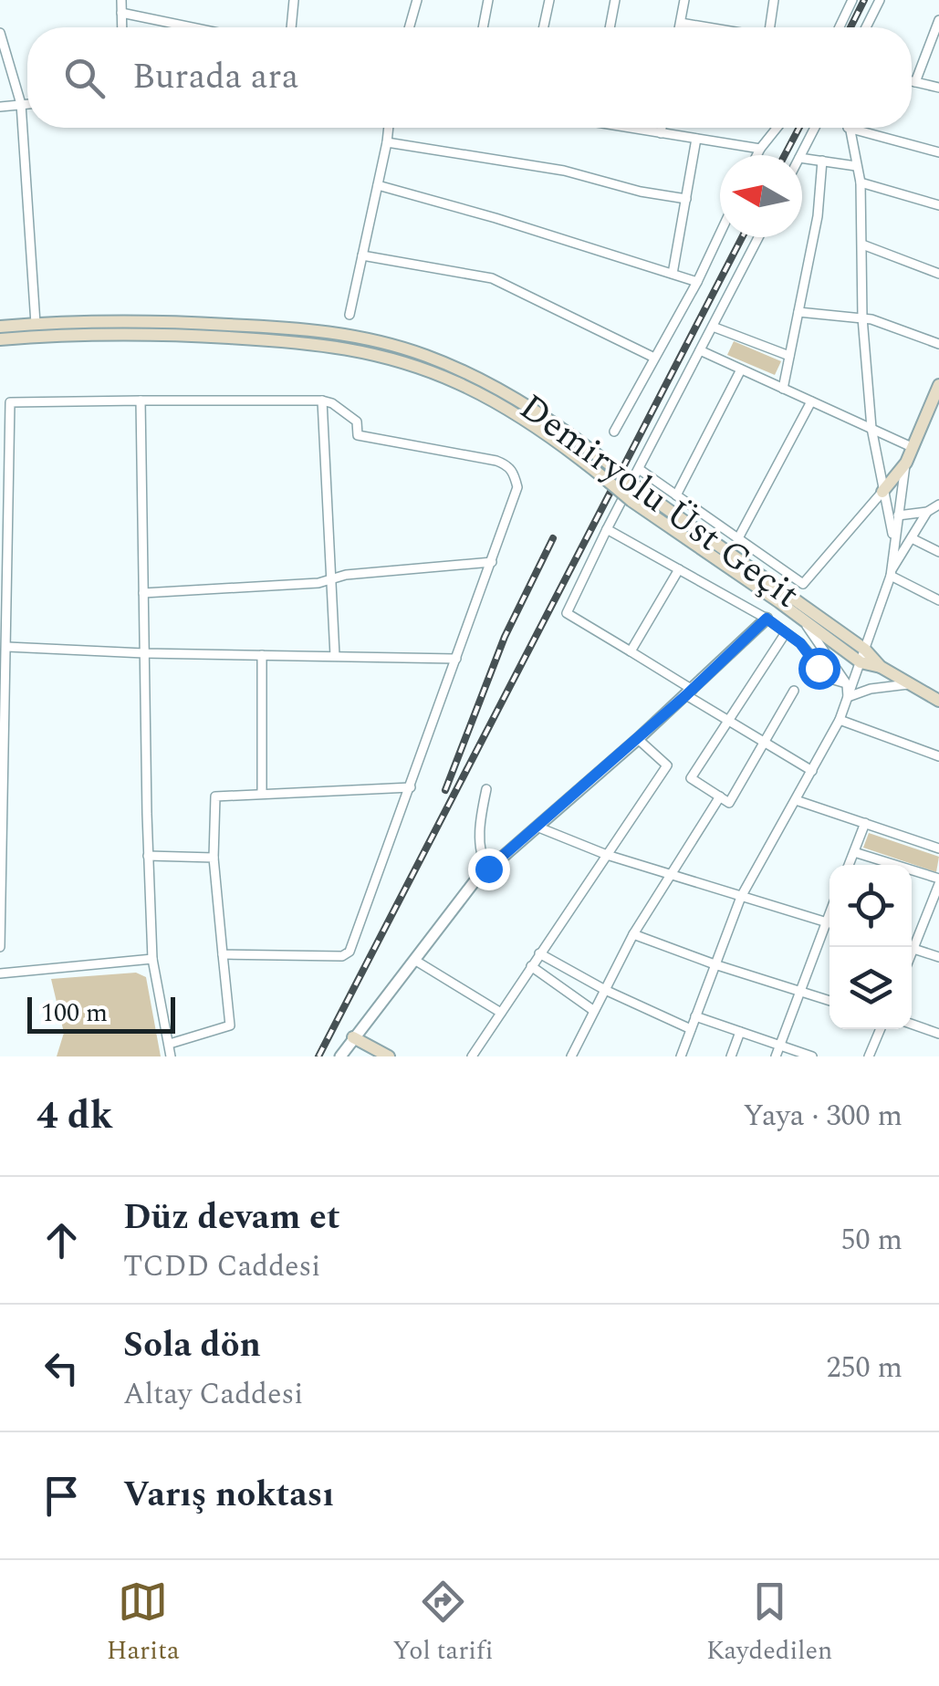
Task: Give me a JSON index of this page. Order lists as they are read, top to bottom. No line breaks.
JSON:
{"streets":{"main road":["Demiryolu Üst Geçit"]},"scale_bar":"100 m","north":"left","page":{"search":"Burada ara","scale":"100 m","heading":["4 dk","Yaya · 300 m"],"list":[["Düz devam et","TCDD Caddesi","50 m"],["Sola dön","Altay Caddesi","250 m"],"Varış noktası"],"nav":["Harita","Yol tarifi","Kaydedilen"]}}
